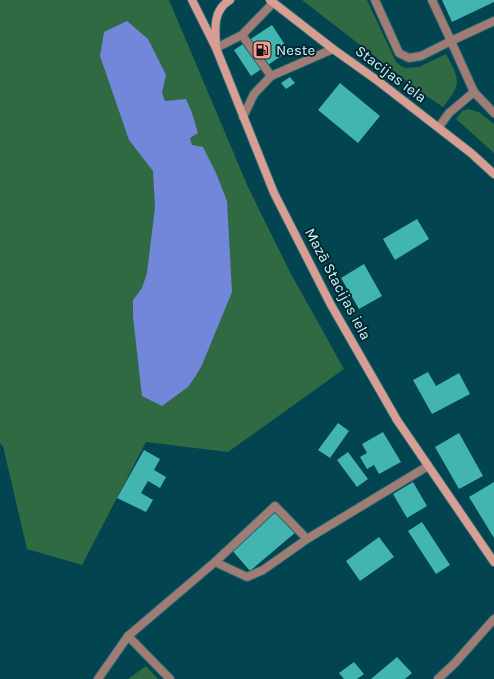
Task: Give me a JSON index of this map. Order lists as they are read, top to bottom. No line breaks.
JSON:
{"streets":{"main road":["Stacijas iela","Mazā Stacijas iela"]},"places":{"fuel station":["Neste"]}}
